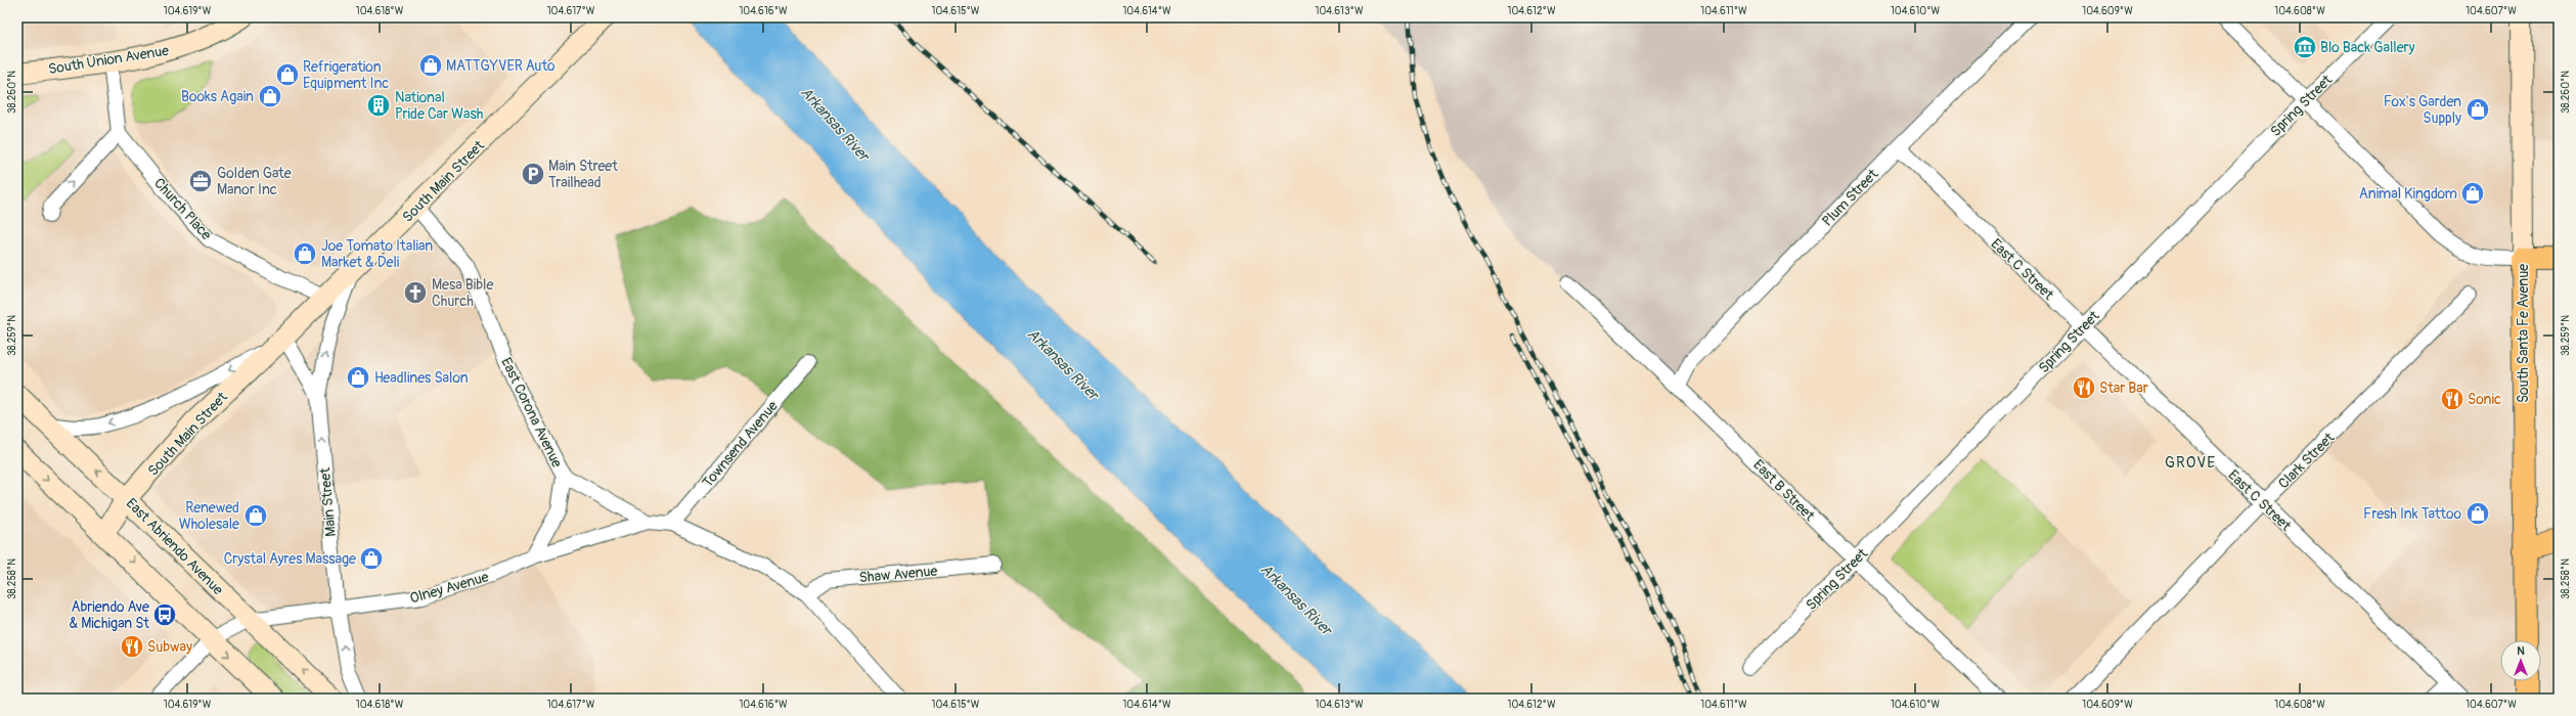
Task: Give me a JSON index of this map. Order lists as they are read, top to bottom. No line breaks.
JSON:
{"streets":{"main road":["South Union Avenue","South Main Street","South Santa Fe Avenue","East Abriendo Avenue"],"street":["Spring Street","Plum Street","Church Place","East C Street","East Corona Avenue","Townsend Avenue","Clark Street","East B Street","Main Street","Shaw Avenue","Olney Avenue"]},"crossings":[["Spring Street","East C Street"],["Spring Street","East B Street"],["South Main Street","Church Place"],["South Main Street","East Corona Avenue"],["South Main Street","Main Street"],["South Main Street","East Abriendo Avenue"],["Plum Street","East C Street"],["Plum Street","East B Street"],["East C Street","Clark Street"],["East Corona Avenue","Townsend Avenue"],["East Corona Avenue","Shaw Avenue"],["East Corona Avenue","Olney Avenue"],["Main Street","Olney Avenue"],["East Abriendo Avenue","Olney Avenue"]],"one_way":["Main Street"],"districts":["GROVE"],"water":["Arkansas River"],"places":{"museum":["Blo Back Gallery"],"shop":["MATTGYVER Auto","Refrigeration Equipment Inc","Books Again","Fox's Garden Supply","Animal Kingdom","Joe Tomato Italian Market & Deli","Headlines Salon","Fresh Ink Tattoo","Renewed Wholesale","Crystal Ayres Massage"],"building":["National Pride Car Wash"],"parking":["Main Street Trailhead"],"office":["Golden Gate Manor Inc"],"church":["Mesa Bible Church"],"restaurant":["Star Bar","Sonic","Subway"],"bus stop":["Abriendo Ave & Michigan St"]},"north":"top","coordinates":["104.619°W","104.618°W","104.617°W","104.616°W","104.615°W","104.614°W","104.613°W","104.612°W","104.611°W","104.610°W","104.609°W","104.608°W","104.607°W","38.260°N","38.259°N","38.258°N"]}
